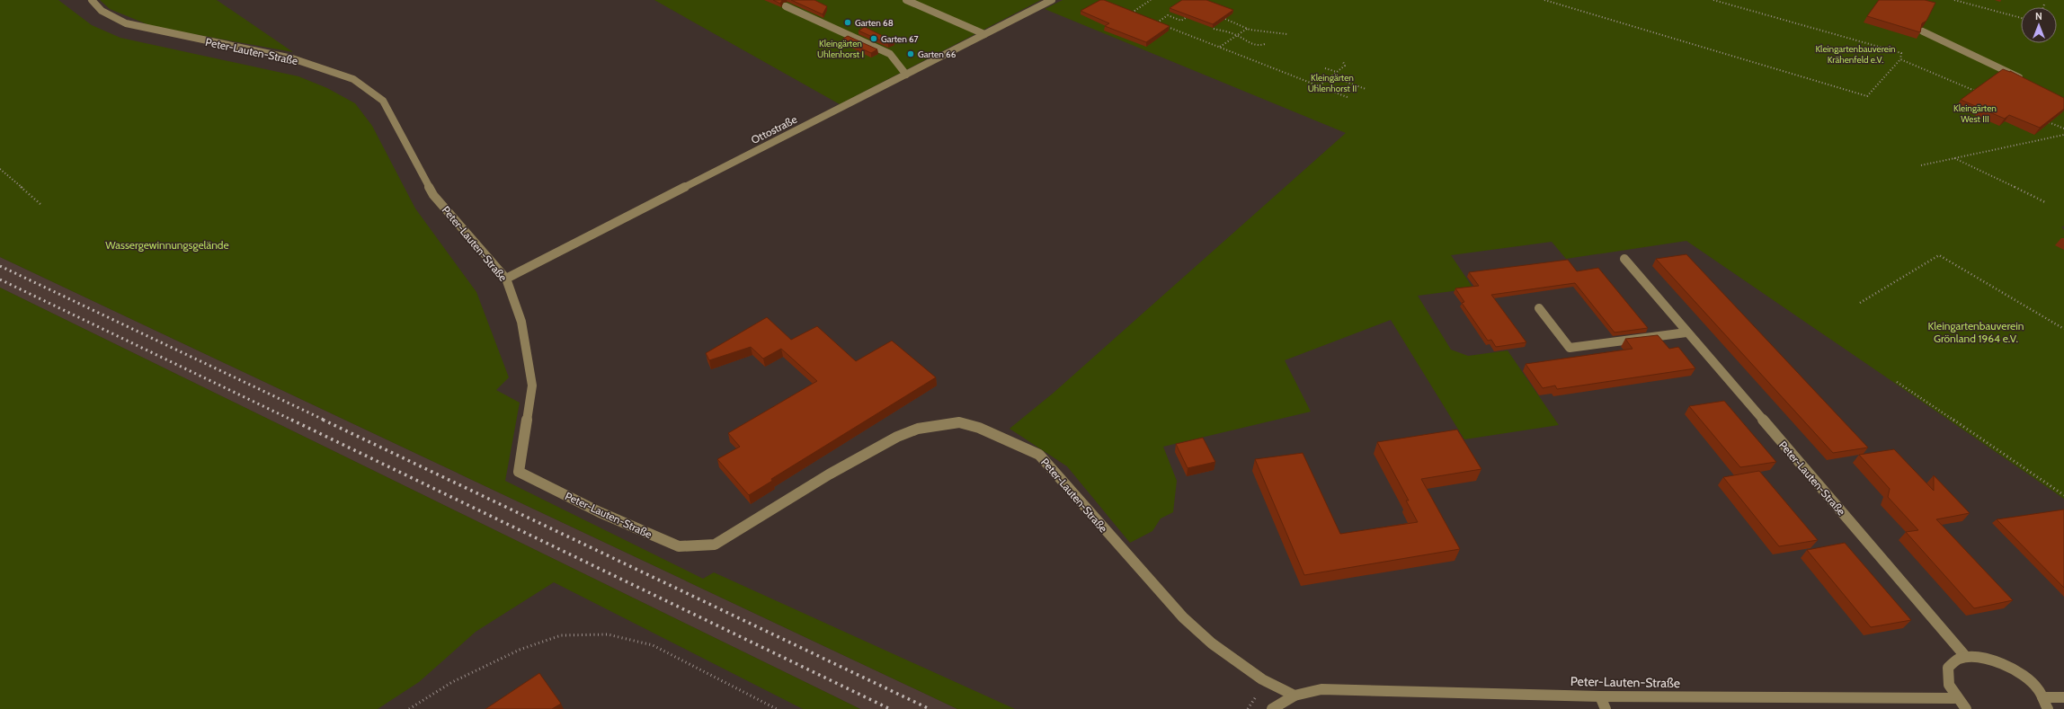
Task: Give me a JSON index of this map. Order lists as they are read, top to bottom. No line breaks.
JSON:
{"streets":{"street":["Peter-Lauten-Straße","Ottostraße"]},"crossings":[["Peter-Lauten-Straße","Ottostraße"]],"parks":["Kleingärten Uhlenhorst I","Kleingartenbauverein Krähenfeld e.V.","Kleingärten Uhlenhorst II","Kleingärten West III","Wassergewinnungsgelände","Kleingartenbauverein Grönland 1964 e.V."],"places":["Garten 68","Garten 67","Garten 66"],"north":"top"}
